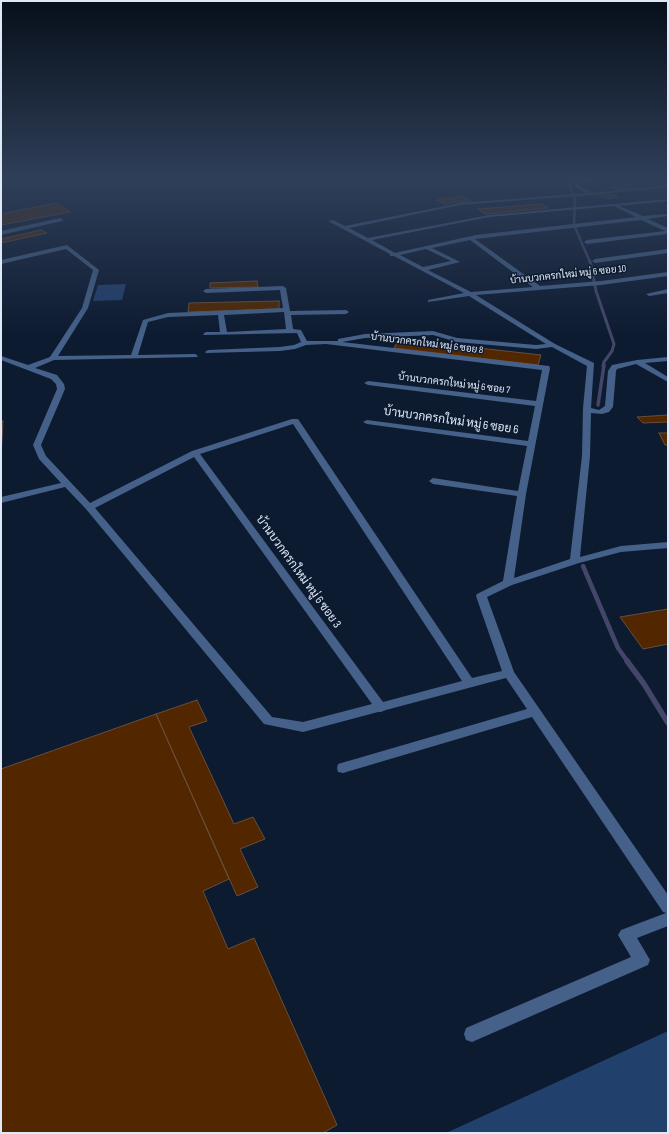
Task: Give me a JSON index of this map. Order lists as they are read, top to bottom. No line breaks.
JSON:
{"streets":{"street":["บ้านบวกครกใหม่ หมู่ 6 ซอย 10","บ้านบวกครกใหม่ หมู่ 6 ซอย 8","บ้านบวกครกใหม่ หมู่ 6 ซอย 7","บ้านบวกครกใหม่ หมู่ 6 ซอย 6","บ้านบวกครกใหม่ หมู่ 6 ซอย 3"]},"crossings":[["บ้านบวกครกใหม่ หมู่ 6 ซอย 8","บ้านบวกครกใหม่ หมู่ 6 ซอย 7"]]}
